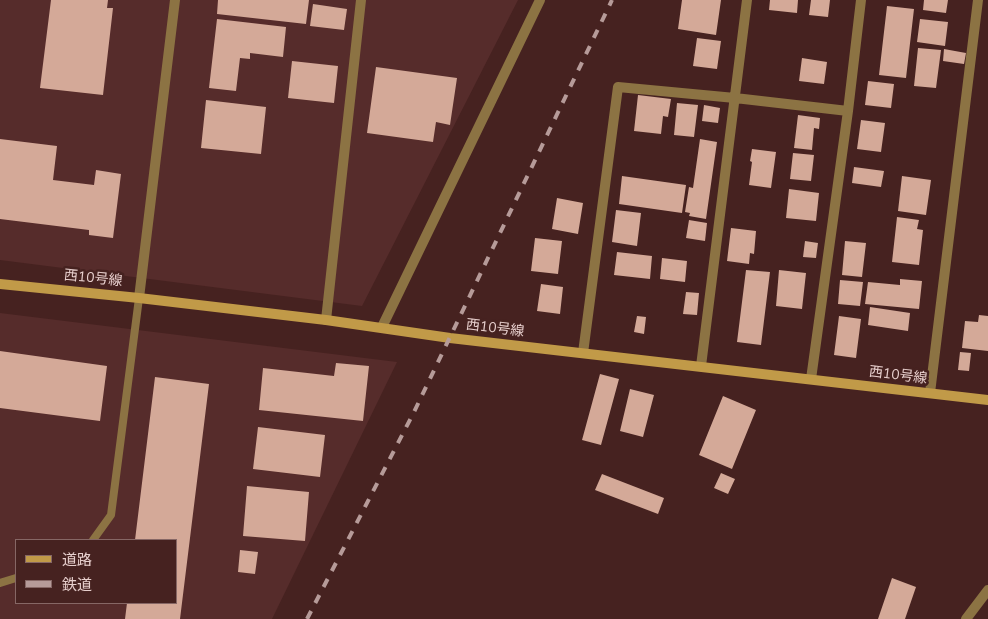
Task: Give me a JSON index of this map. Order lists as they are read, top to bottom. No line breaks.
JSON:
{"streets":{"street":["西10号線"]},"legend":["道路","鉄道"]}
